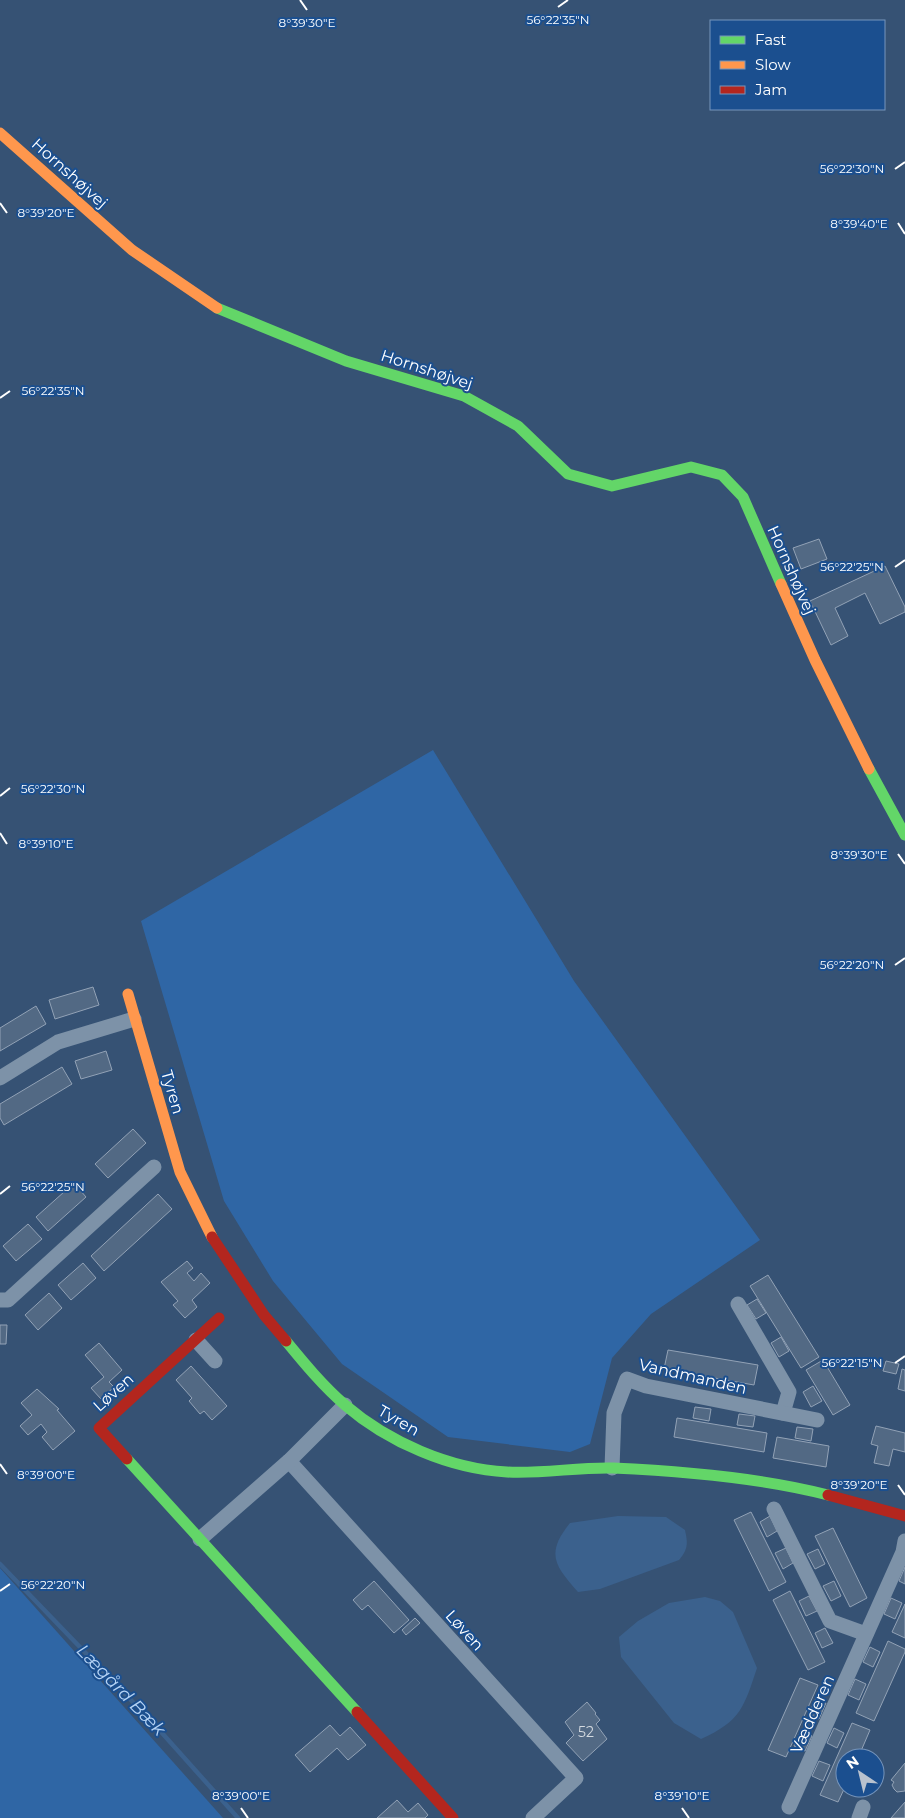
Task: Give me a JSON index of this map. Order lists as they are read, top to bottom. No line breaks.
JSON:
{"streets":{"street":["Hornshøjvej","Tyren","Vandmanden","Løven","Vædderen"]},"crossings":[["Tyren","Vandmanden"]],"water":["Lægård Bæk"],"house_numbers":["52"],"legend":["Fast","Slow","Jam"],"north":"top left","coordinates":["56°22'35\"N","8°39'30\"E","56°22'30\"N","8°39'20\"E","8°39'40\"E","56°22'25\"N","8°39'10\"E","56°22'20\"N","56°22'15\"N","8°39'00\"E"]}
